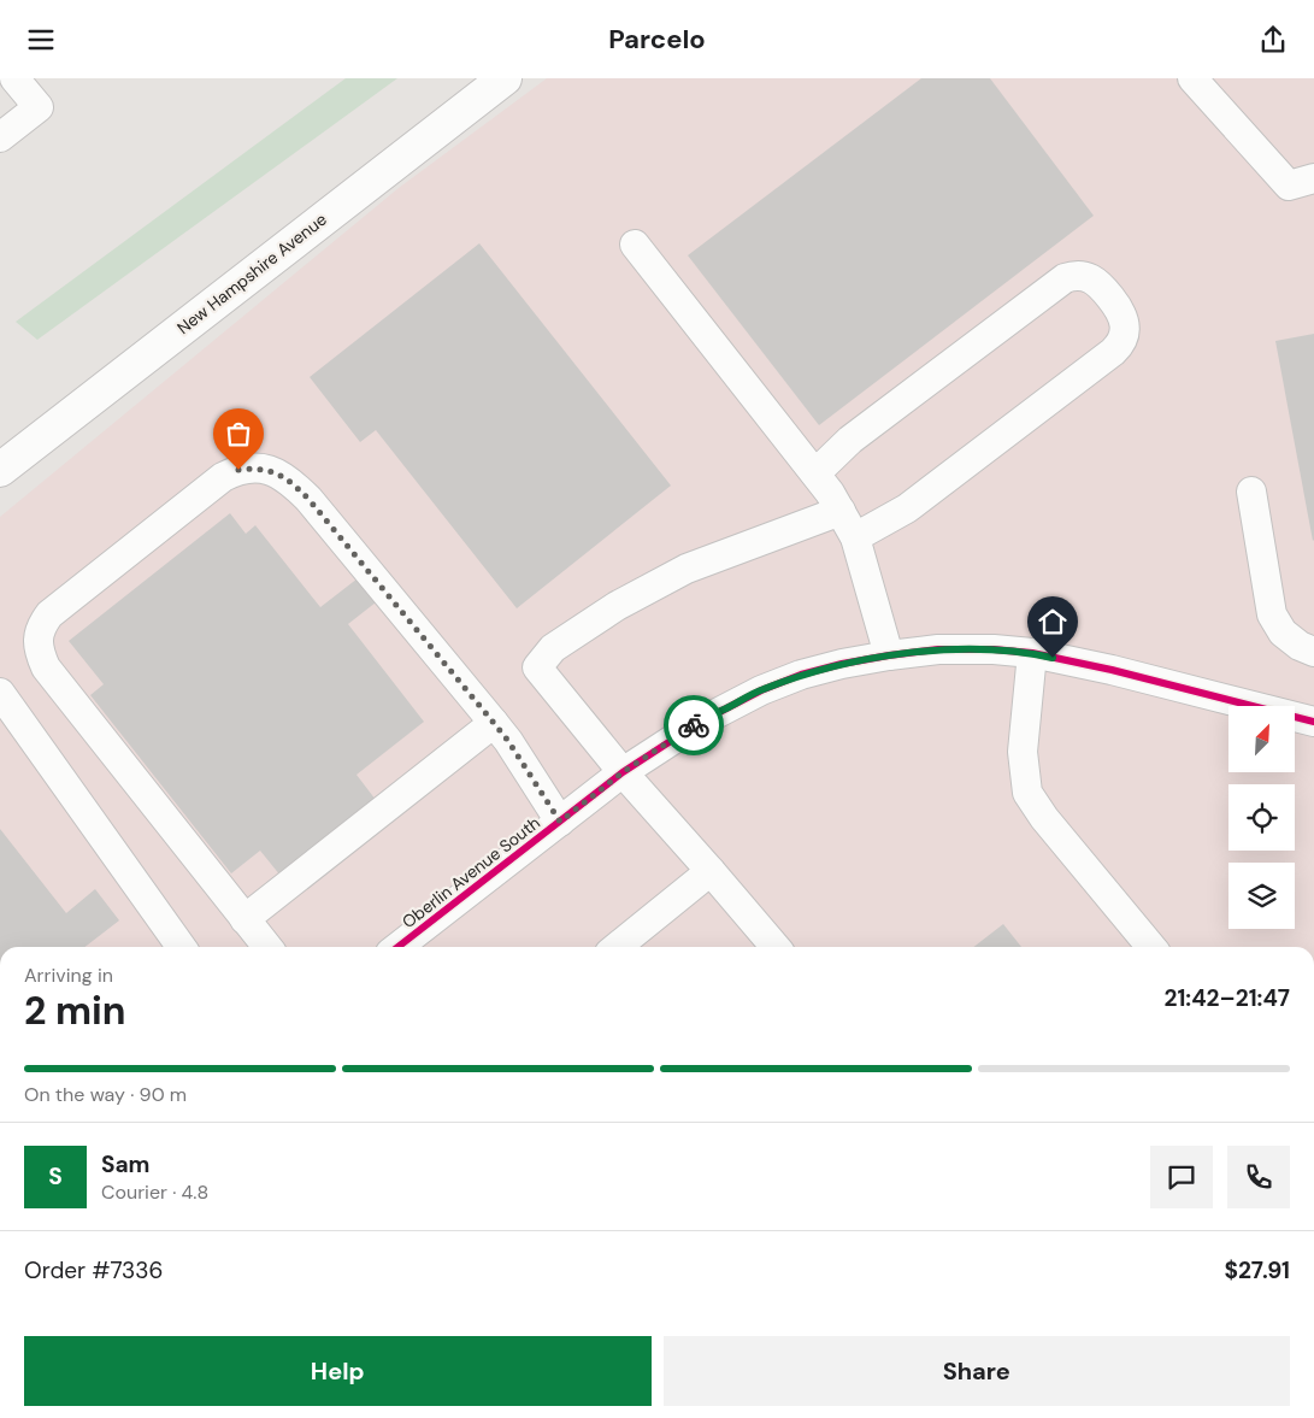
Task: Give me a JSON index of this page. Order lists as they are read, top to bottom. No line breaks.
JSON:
{"streets":{"main road":["New Hampshire Avenue"],"street":["Oberlin Avenue South"]},"north":"top right","page":{"header":"Parcelo","heading":["2 min","Arriving in","21:42–21:47"],"panel":["Sam","Courier · 4.8","Order #7336","$27.91"],"bar":"On the way · 90 m","round":"S","buttons":["Help","Share"]}}
